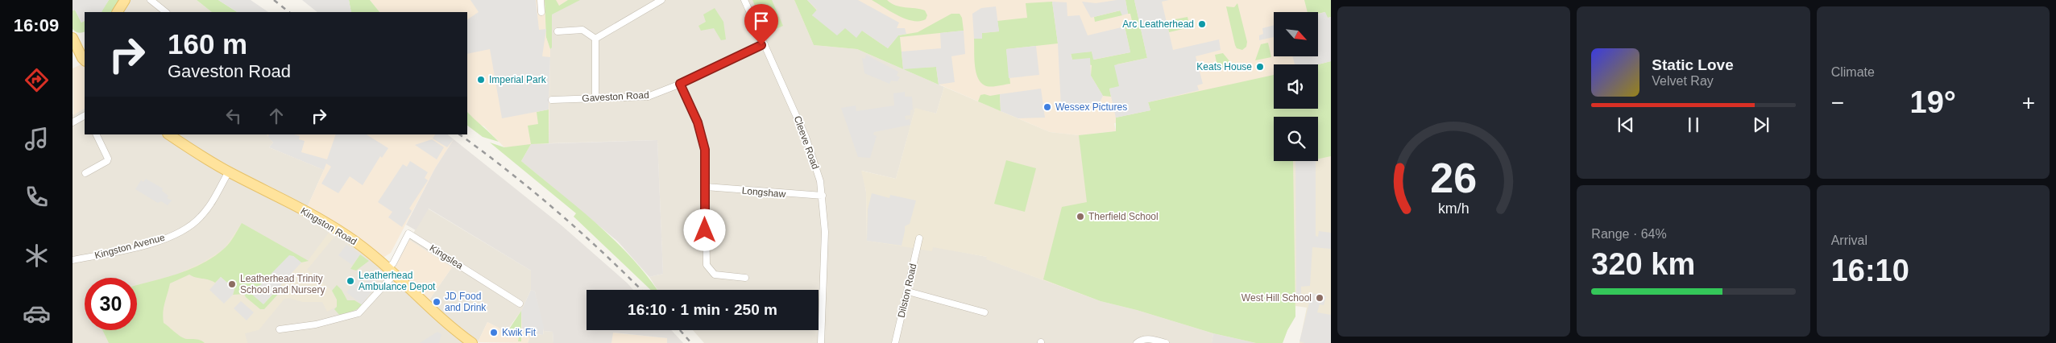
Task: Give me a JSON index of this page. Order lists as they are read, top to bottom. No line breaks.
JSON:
{"streets":{"main road":["Kingston Road"],"street":["Gaveston Road","Cleeve Road","Longshaw","Kingston Avenue","Kingslea","Dilston Road"]},"crossings":[["Gaveston Road","Cleeve Road"],["Cleeve Road","Longshaw"],["Kingston Road","Kingston Avenue"],["Kingston Road","Kingslea"]],"places":["Arc Leatherhead","Keats House","Imperial Park","Wessex Pictures","Therfield School","Leatherhead Ambulance Depot","Leatherhead Trinity School and Nursery","West Hill School","JD Food and Drink","Kwik Fit"],"north":"bottom right","page":{"tabs":"16:09","tile":["Climate",["Range · 64%","320 km"],["Arrival","16:10"]],"turn":["160 m","Gaveston Road"],"song":["Static Love","Velvet Ray"],"heat":["−","19°","+"],"limit":"30","trip":"16:10 · 1 min · 250 m","gauge":["26","km/h"]}}
